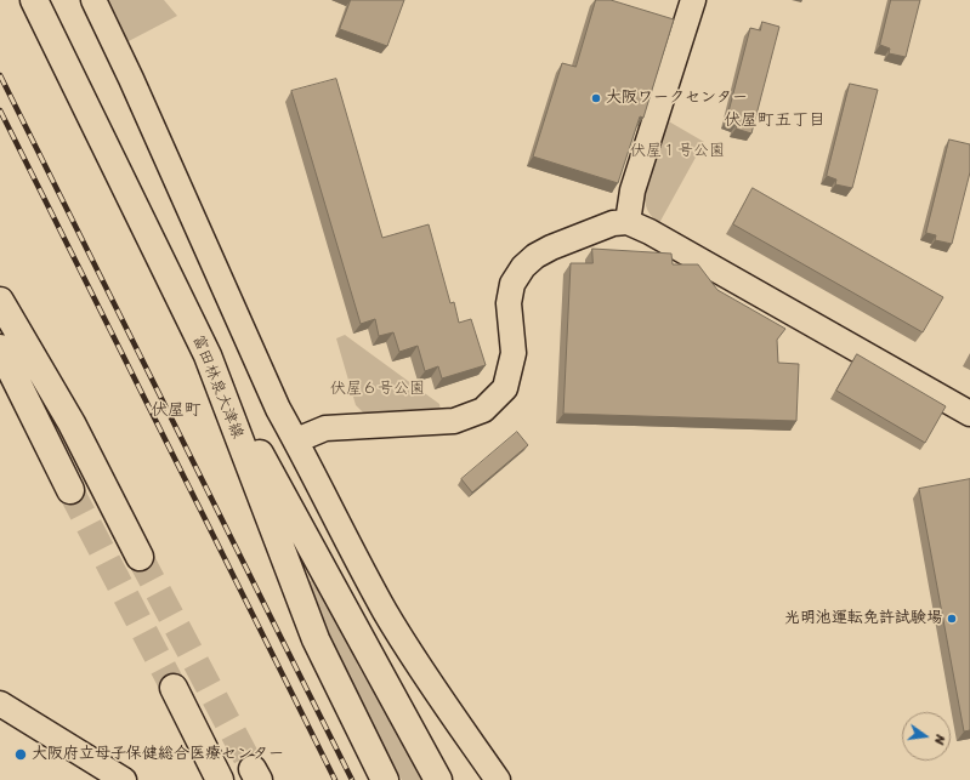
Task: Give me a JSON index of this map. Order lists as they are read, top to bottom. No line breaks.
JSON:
{"streets":{"main road":["富田林泉大津線"]},"districts":["伏屋町五丁目","伏屋町"],"parks":["伏屋１号公園","伏屋６号公園"],"places":["大阪ワークセンター","光明池運転免許試験場","大阪府立母子保健総合医療センター"],"north":"right"}
